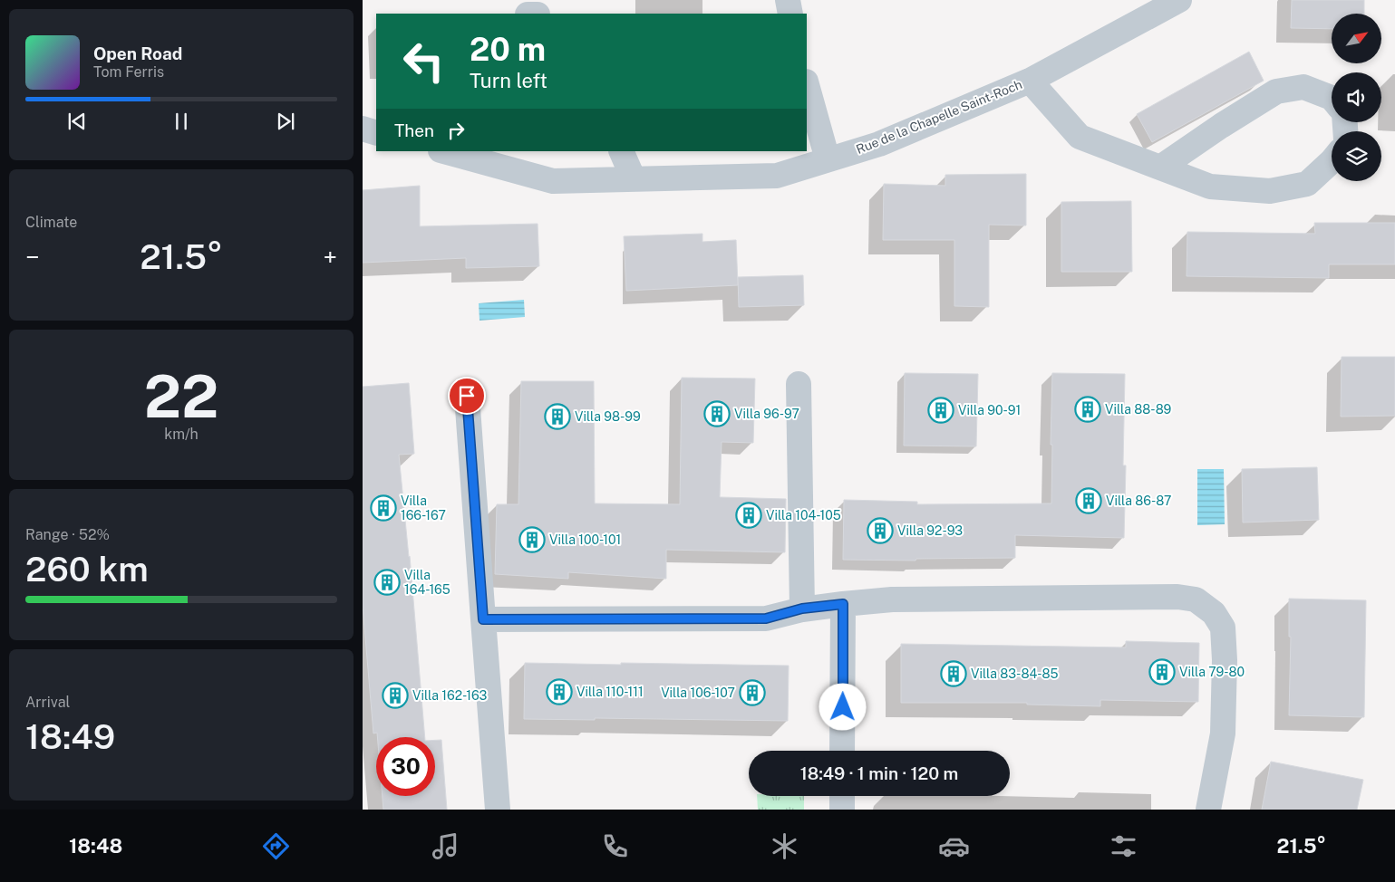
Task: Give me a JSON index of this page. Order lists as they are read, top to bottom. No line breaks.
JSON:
{"streets":{"street":["Rue de la Chapelle Saint-Roch"]},"places":{"building":["Villa 88-89","Villa 90-91","Villa 96-97","Villa 98-99","Villa 86-87","Villa 166-167","Villa 104-105","Villa 92-93","Villa 100-101","Villa 164-165","Villa 79-80","Villa 83-84-85","Villa 110-111","Villa 106-107","Villa 162-163"]},"north":"top right","page":{"turn":["20 m","Turn left"],"song":["Open Road","Tom Ferris"],"then":"Then","tile":["Climate",["22","km/h"],["Range · 52%","260 km"],["Arrival","18:49"]],"heat":["−","21.5°","+"],"limit":"30","trip":"18:49 · 1 min · 120 m","tabs":["18:48","21.5°"]}}
